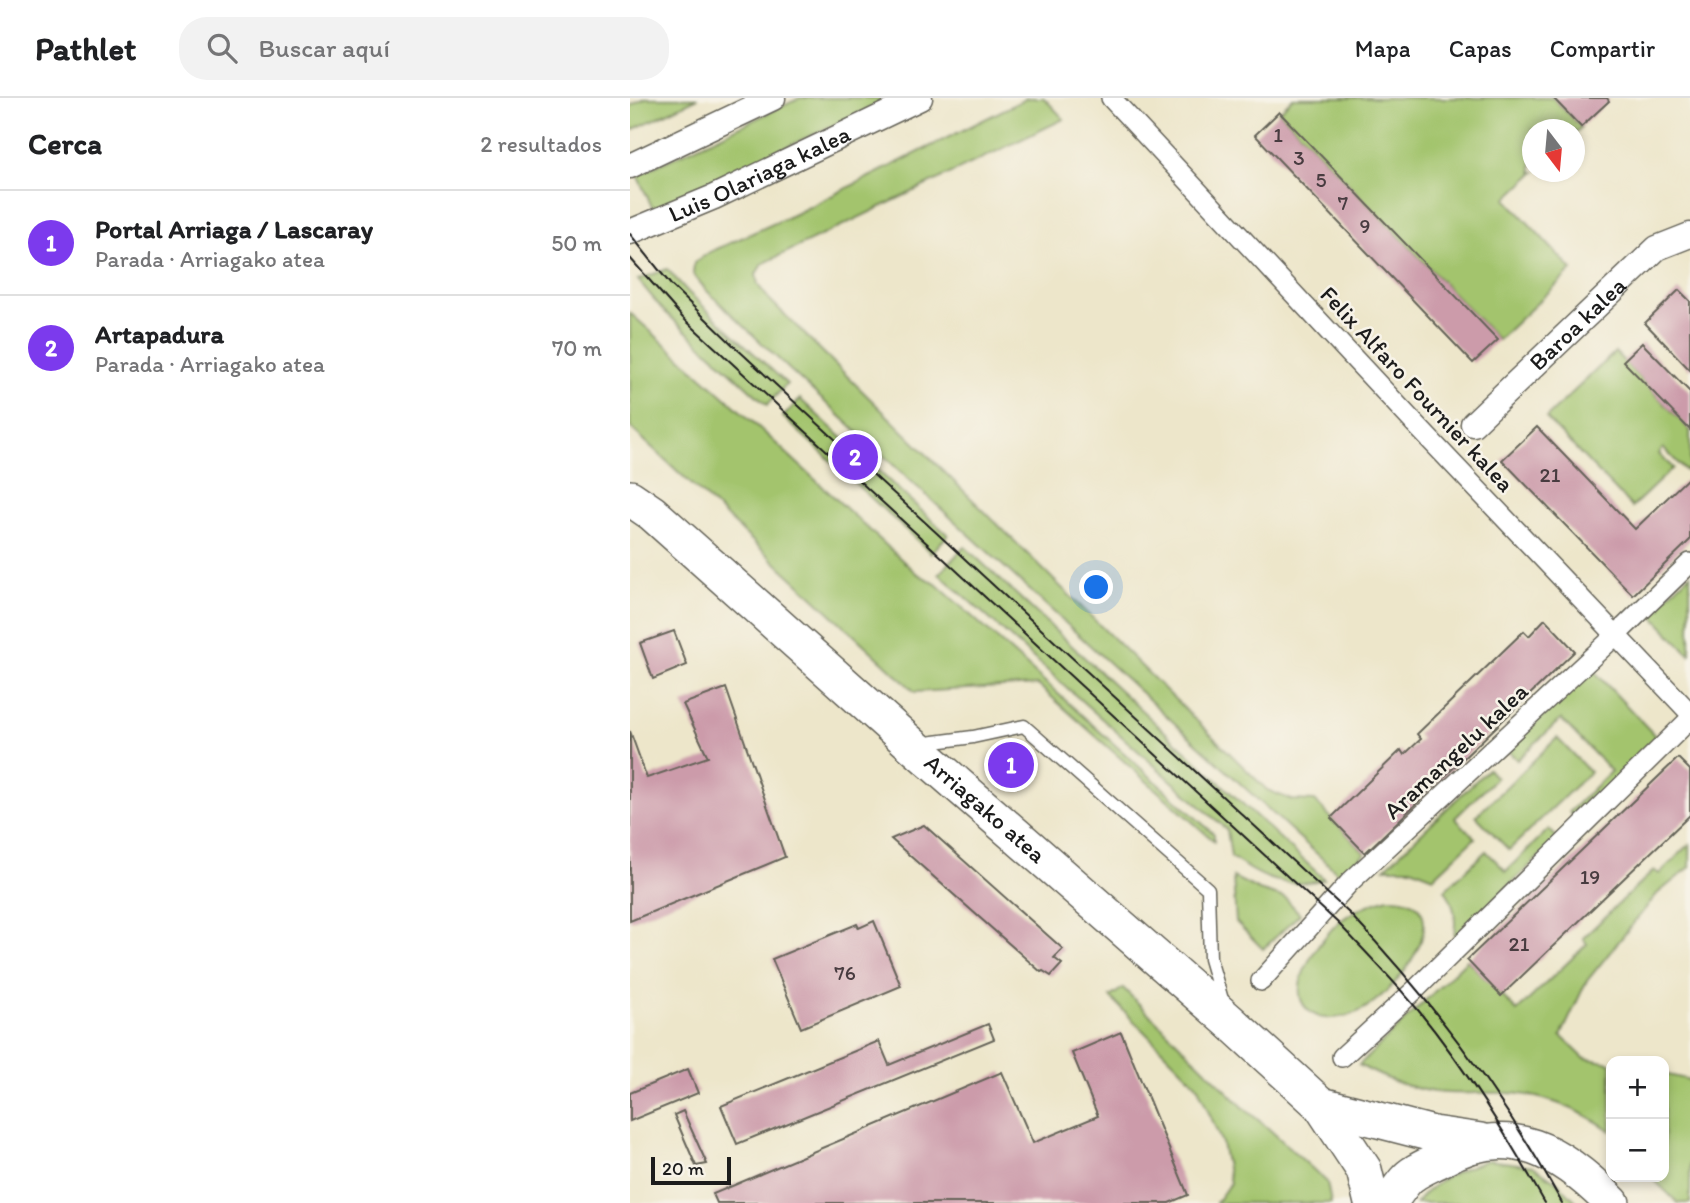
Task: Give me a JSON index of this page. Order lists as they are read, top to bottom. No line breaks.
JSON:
{"streets":{"main road":["Arriagako atea"],"street":["Luis Olariaga kalea","Baroa kalea","Felix Alfaro Fournier kalea","Aramangelu kalea"]},"crossings":[["Felix Alfaro Fournier kalea","Aramangelu kalea"]],"house_numbers":["1","3","5","7","9","21","19","21","76"],"scale_bar":"20 m","north":"bottom","page":{"header":"Pathlet","search":"Buscar aquí","nav":["Mapa","Capas","Compartir"],"heading":["Cerca","2 resultados"],"list":[{"mark":"1","name":"Portal Arriaga / Lascaray","note":"Parada · Arriagako atea","value":"50 m"},{"mark":"2","name":"Artapadura","note":"Parada · Arriagako atea","value":"70 m"}],"pins":["2","1"],"map_buttons":["+","−"],"scale":"20 m"}}
